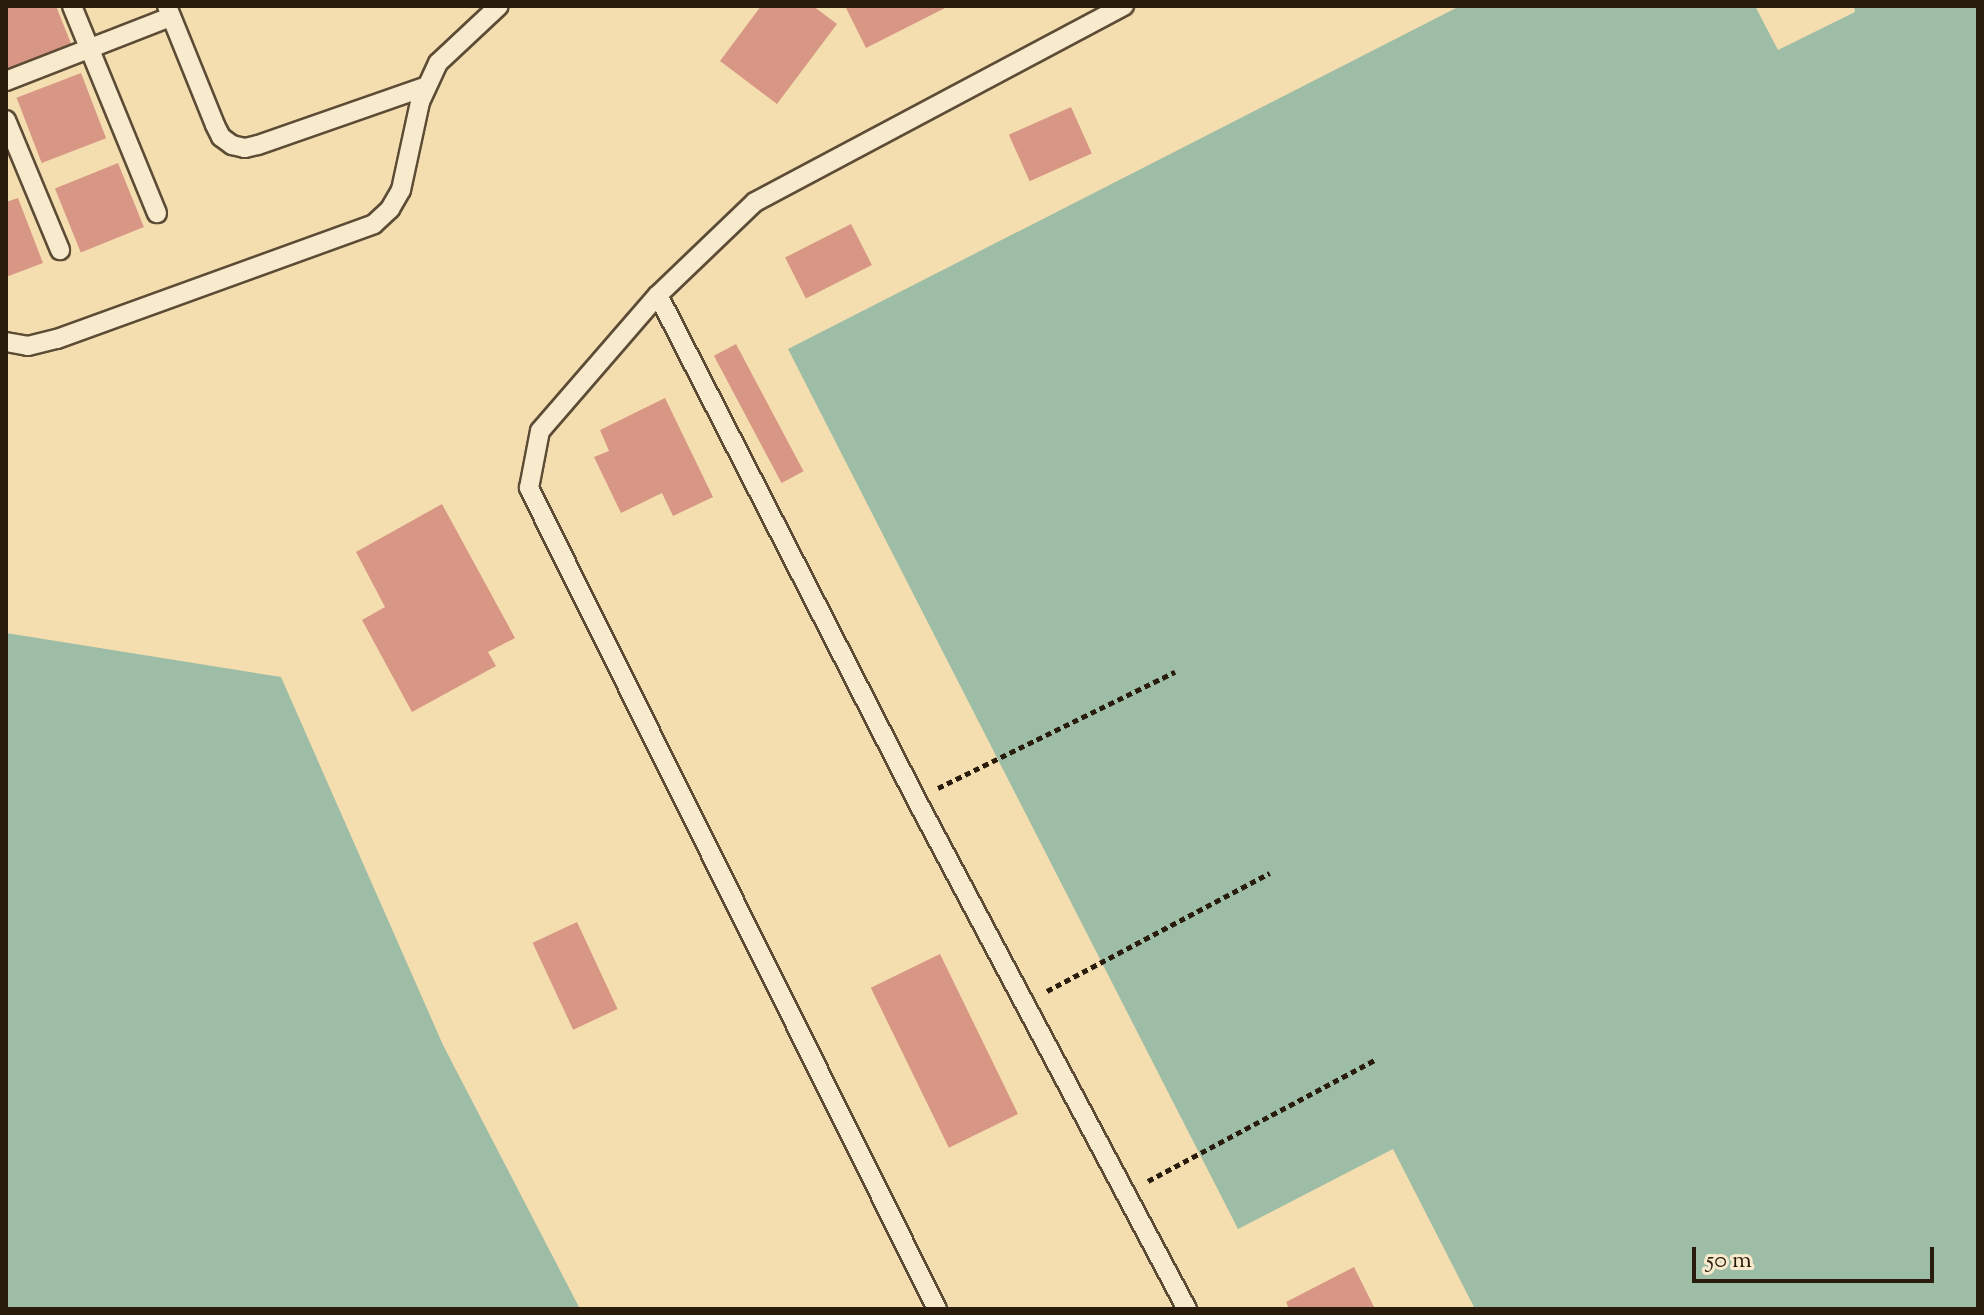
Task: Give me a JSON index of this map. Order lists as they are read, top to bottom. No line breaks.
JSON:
{"scale_bar":"50 m"}
